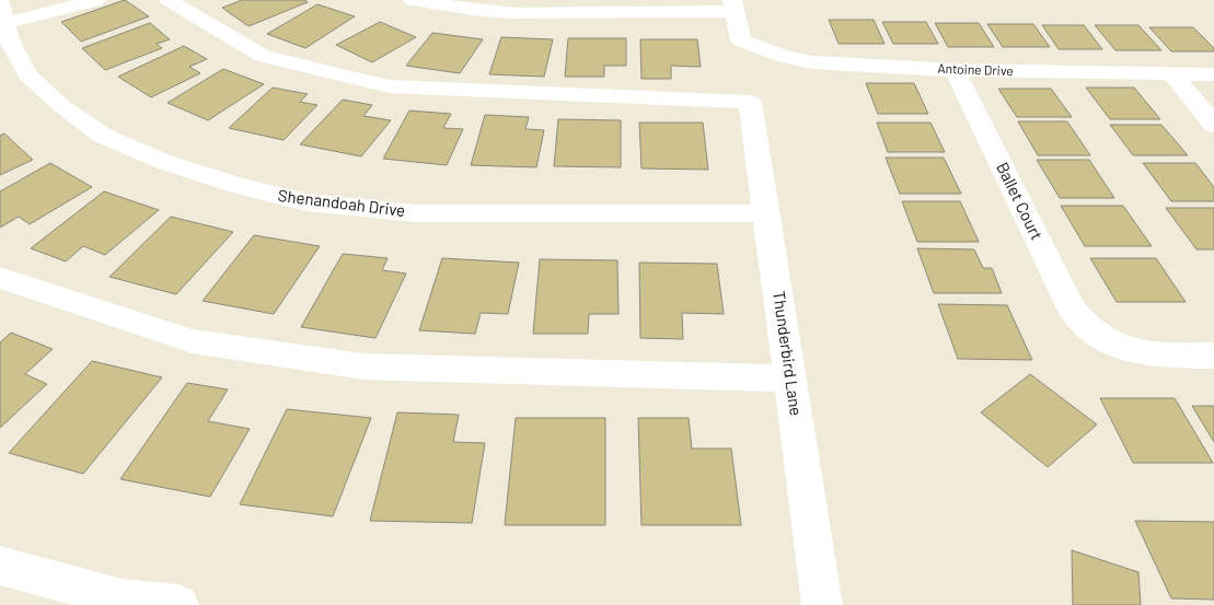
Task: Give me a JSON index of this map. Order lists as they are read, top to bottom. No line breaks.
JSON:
{"streets":{"street":["Antoine Drive","Ballet Court","Shenandoah Drive","Thunderbird Lane"]},"crossings":[["Antoine Drive","Ballet Court"],["Shenandoah Drive","Thunderbird Lane"]]}
